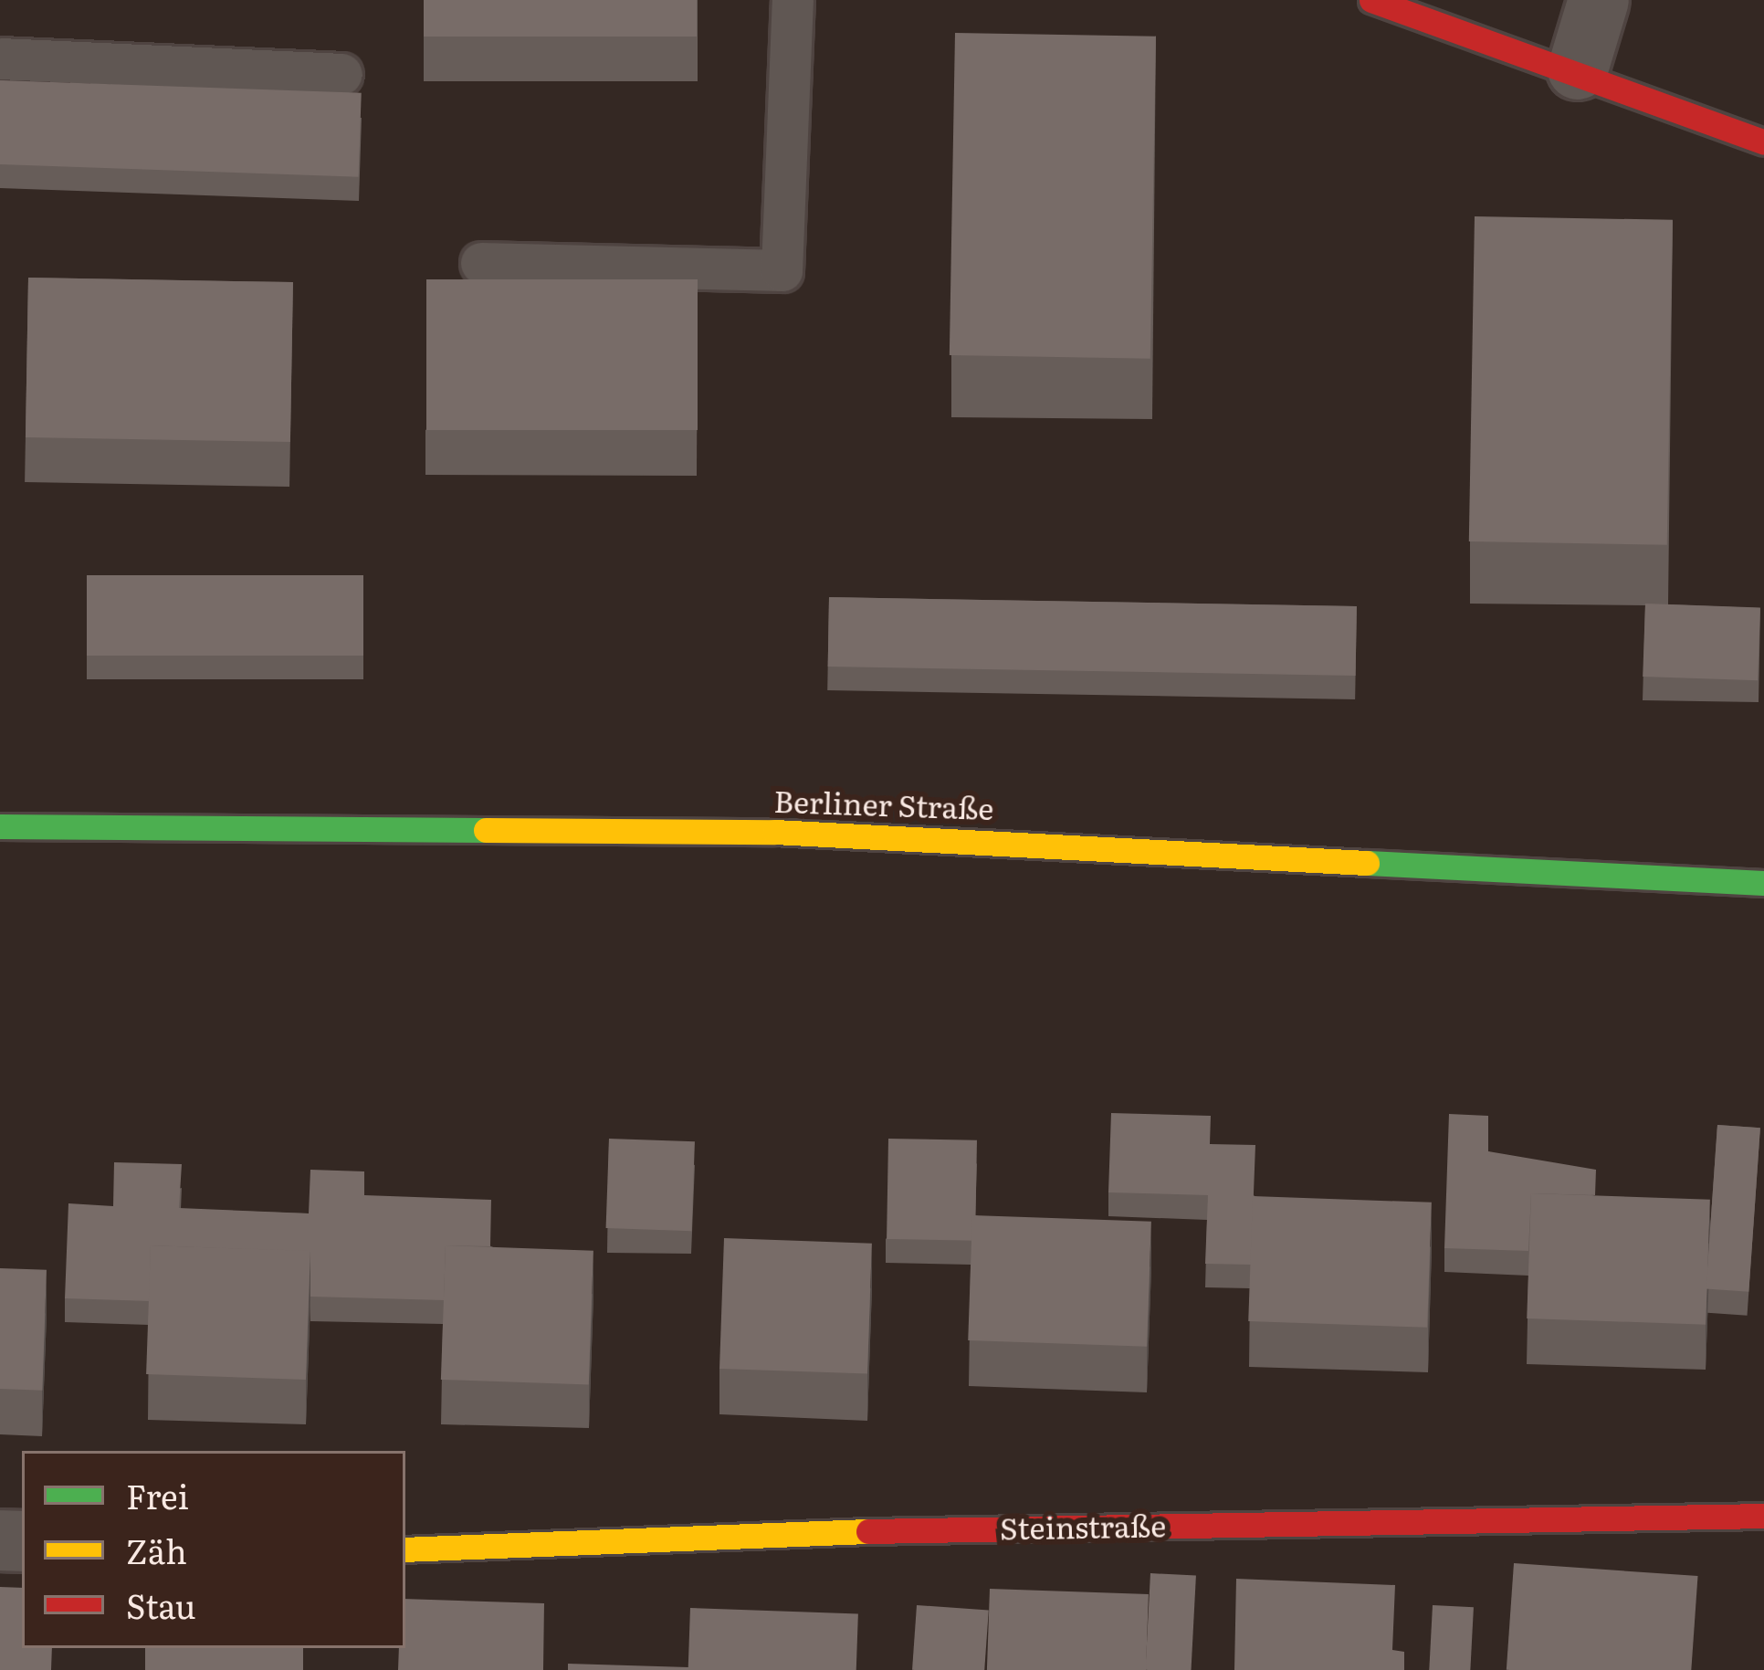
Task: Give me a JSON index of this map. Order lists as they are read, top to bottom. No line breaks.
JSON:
{"streets":{"street":["Berliner Straße","Steinstraße"]},"legend":["Frei","Zäh","Stau"]}
